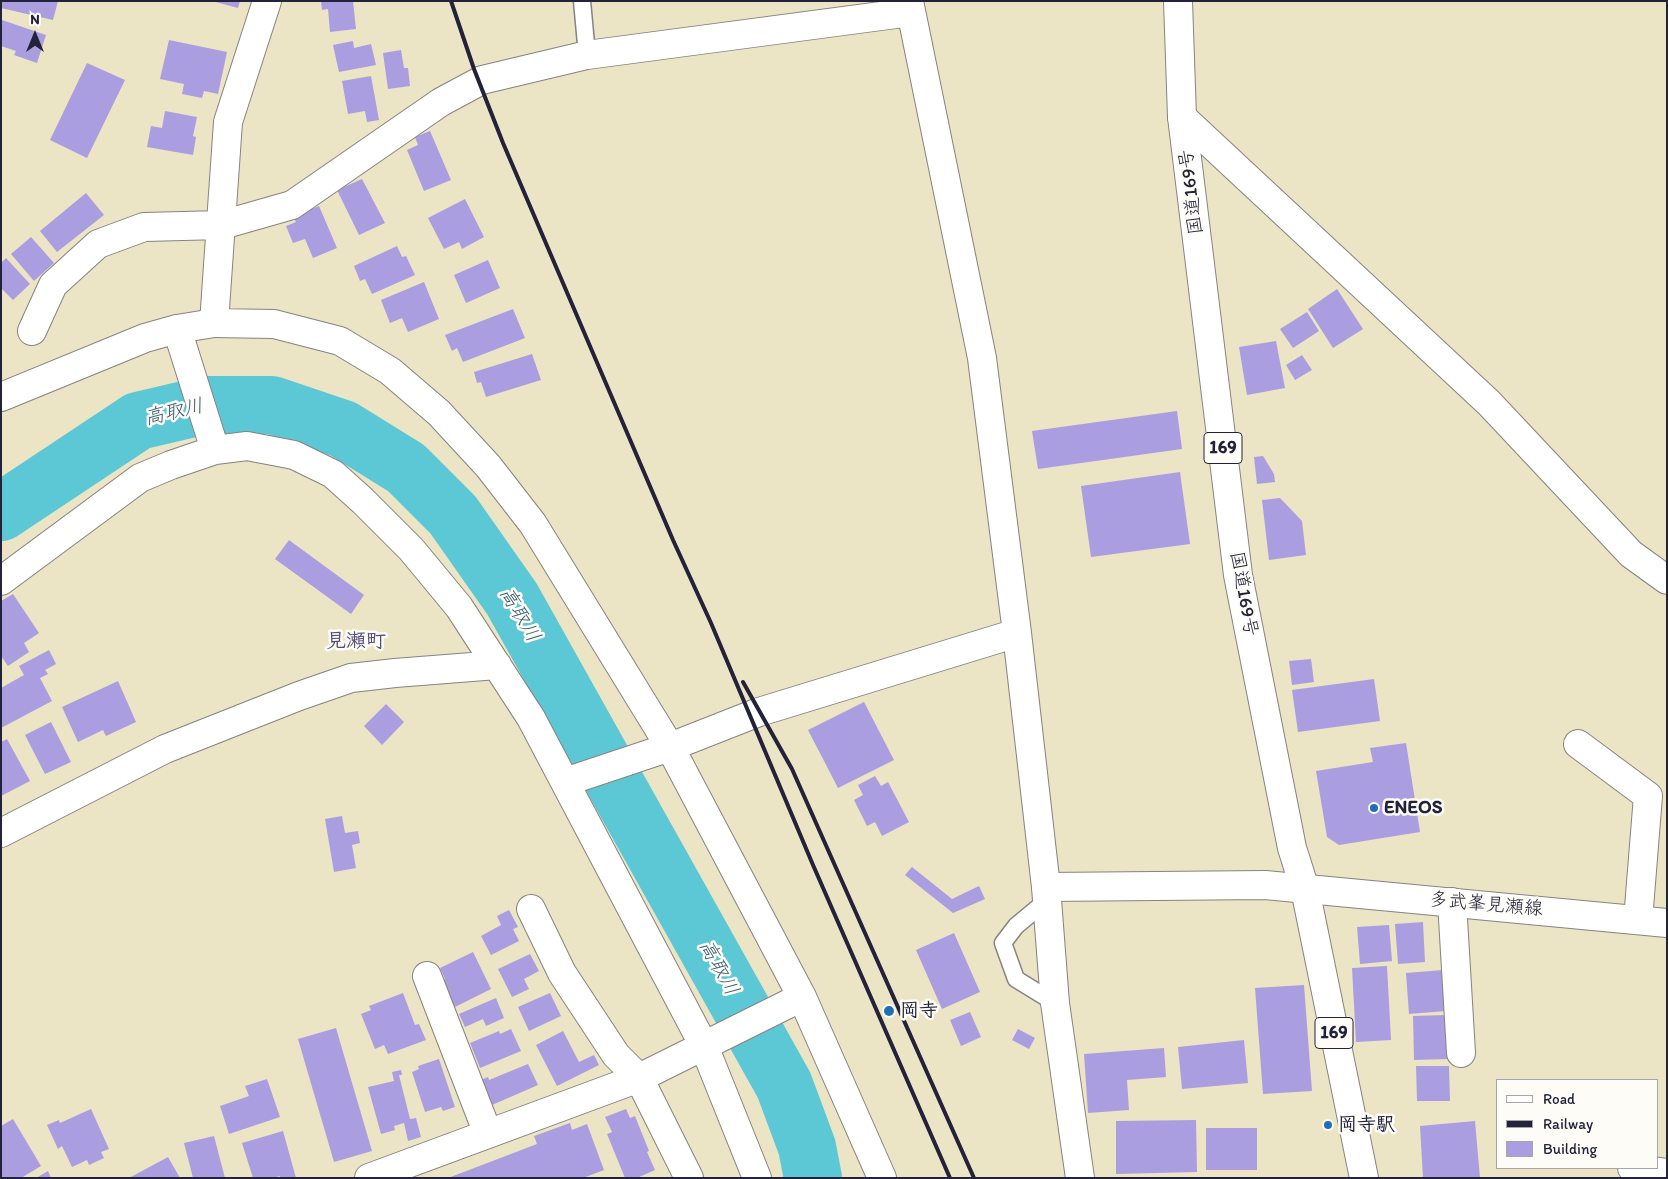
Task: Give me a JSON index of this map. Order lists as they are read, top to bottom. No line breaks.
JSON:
{"streets":{"main road":["国道169号","169","多武峯見瀬線"]},"crossings":[["国道169号","多武峯見瀬線"]],"districts":["見瀬町"],"water":["高取川"],"places":["ENEOS","岡寺","岡寺駅"],"legend":["Road","Railway","Building"],"north":"top"}
